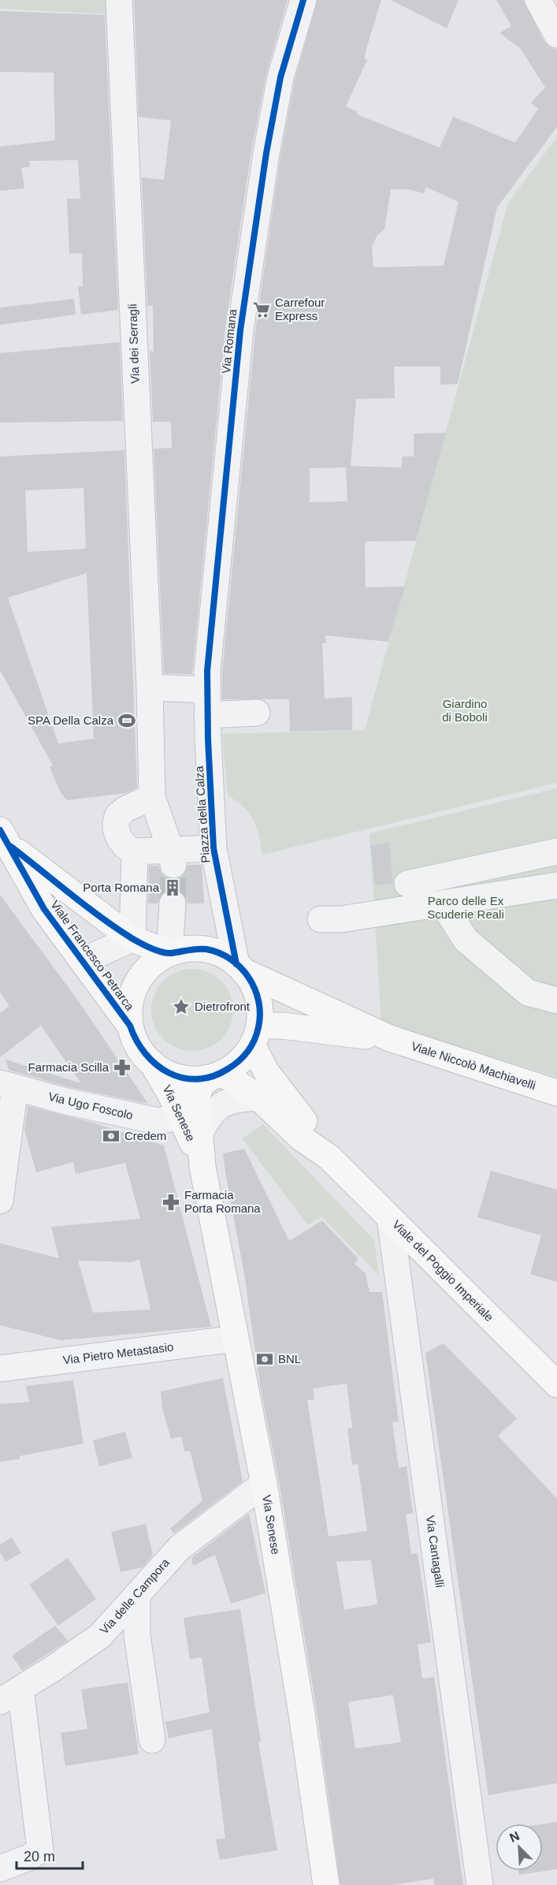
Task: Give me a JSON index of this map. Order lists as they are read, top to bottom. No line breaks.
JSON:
{"streets":{"main road":["Viale Francesco Petrarca","Viale Niccolò Machiavelli","Via Senese","Viale del Poggio Imperiale"],"street":["Via Romana","Via dei Serragli","Piazza della Calza","Via Ugo Foscolo","Via Pietro Metastasio","Via Cantagalli","Via delle Campora"]},"crossings":[["Via Romana","Piazza della Calza"],["Piazza della Calza","Viale Francesco Petrarca"],["Piazza della Calza","Viale Niccolò Machiavelli"],["Piazza della Calza","Via Senese"],["Piazza della Calza","Viale del Poggio Imperiale"],["Viale Francesco Petrarca","Viale Niccolò Machiavelli"],["Viale Francesco Petrarca","Via Senese"],["Viale Francesco Petrarca","Viale del Poggio Imperiale"],["Viale Niccolò Machiavelli","Via Senese"],["Viale Niccolò Machiavelli","Viale del Poggio Imperiale"],["Via Ugo Foscolo","Via Senese"],["Via Senese","Viale del Poggio Imperiale"],["Via Senese","Via Pietro Metastasio"],["Via Senese","Via delle Campora"],["Viale del Poggio Imperiale","Via Cantagalli"]],"parks":["Giardino di Boboli","Parco delle Ex Scuderie Reali"],"places":{"supermarket":["Carrefour Express"],"sports":["SPA Della Calza"],"building":["Porta Romana"],"place":["Dietrofront"],"pharmacy":["Farmacia Scilla","Farmacia Porta Romana"],"bank":["Credem","BNL"]},"scale_bar":"20 m","north":"top left"}
